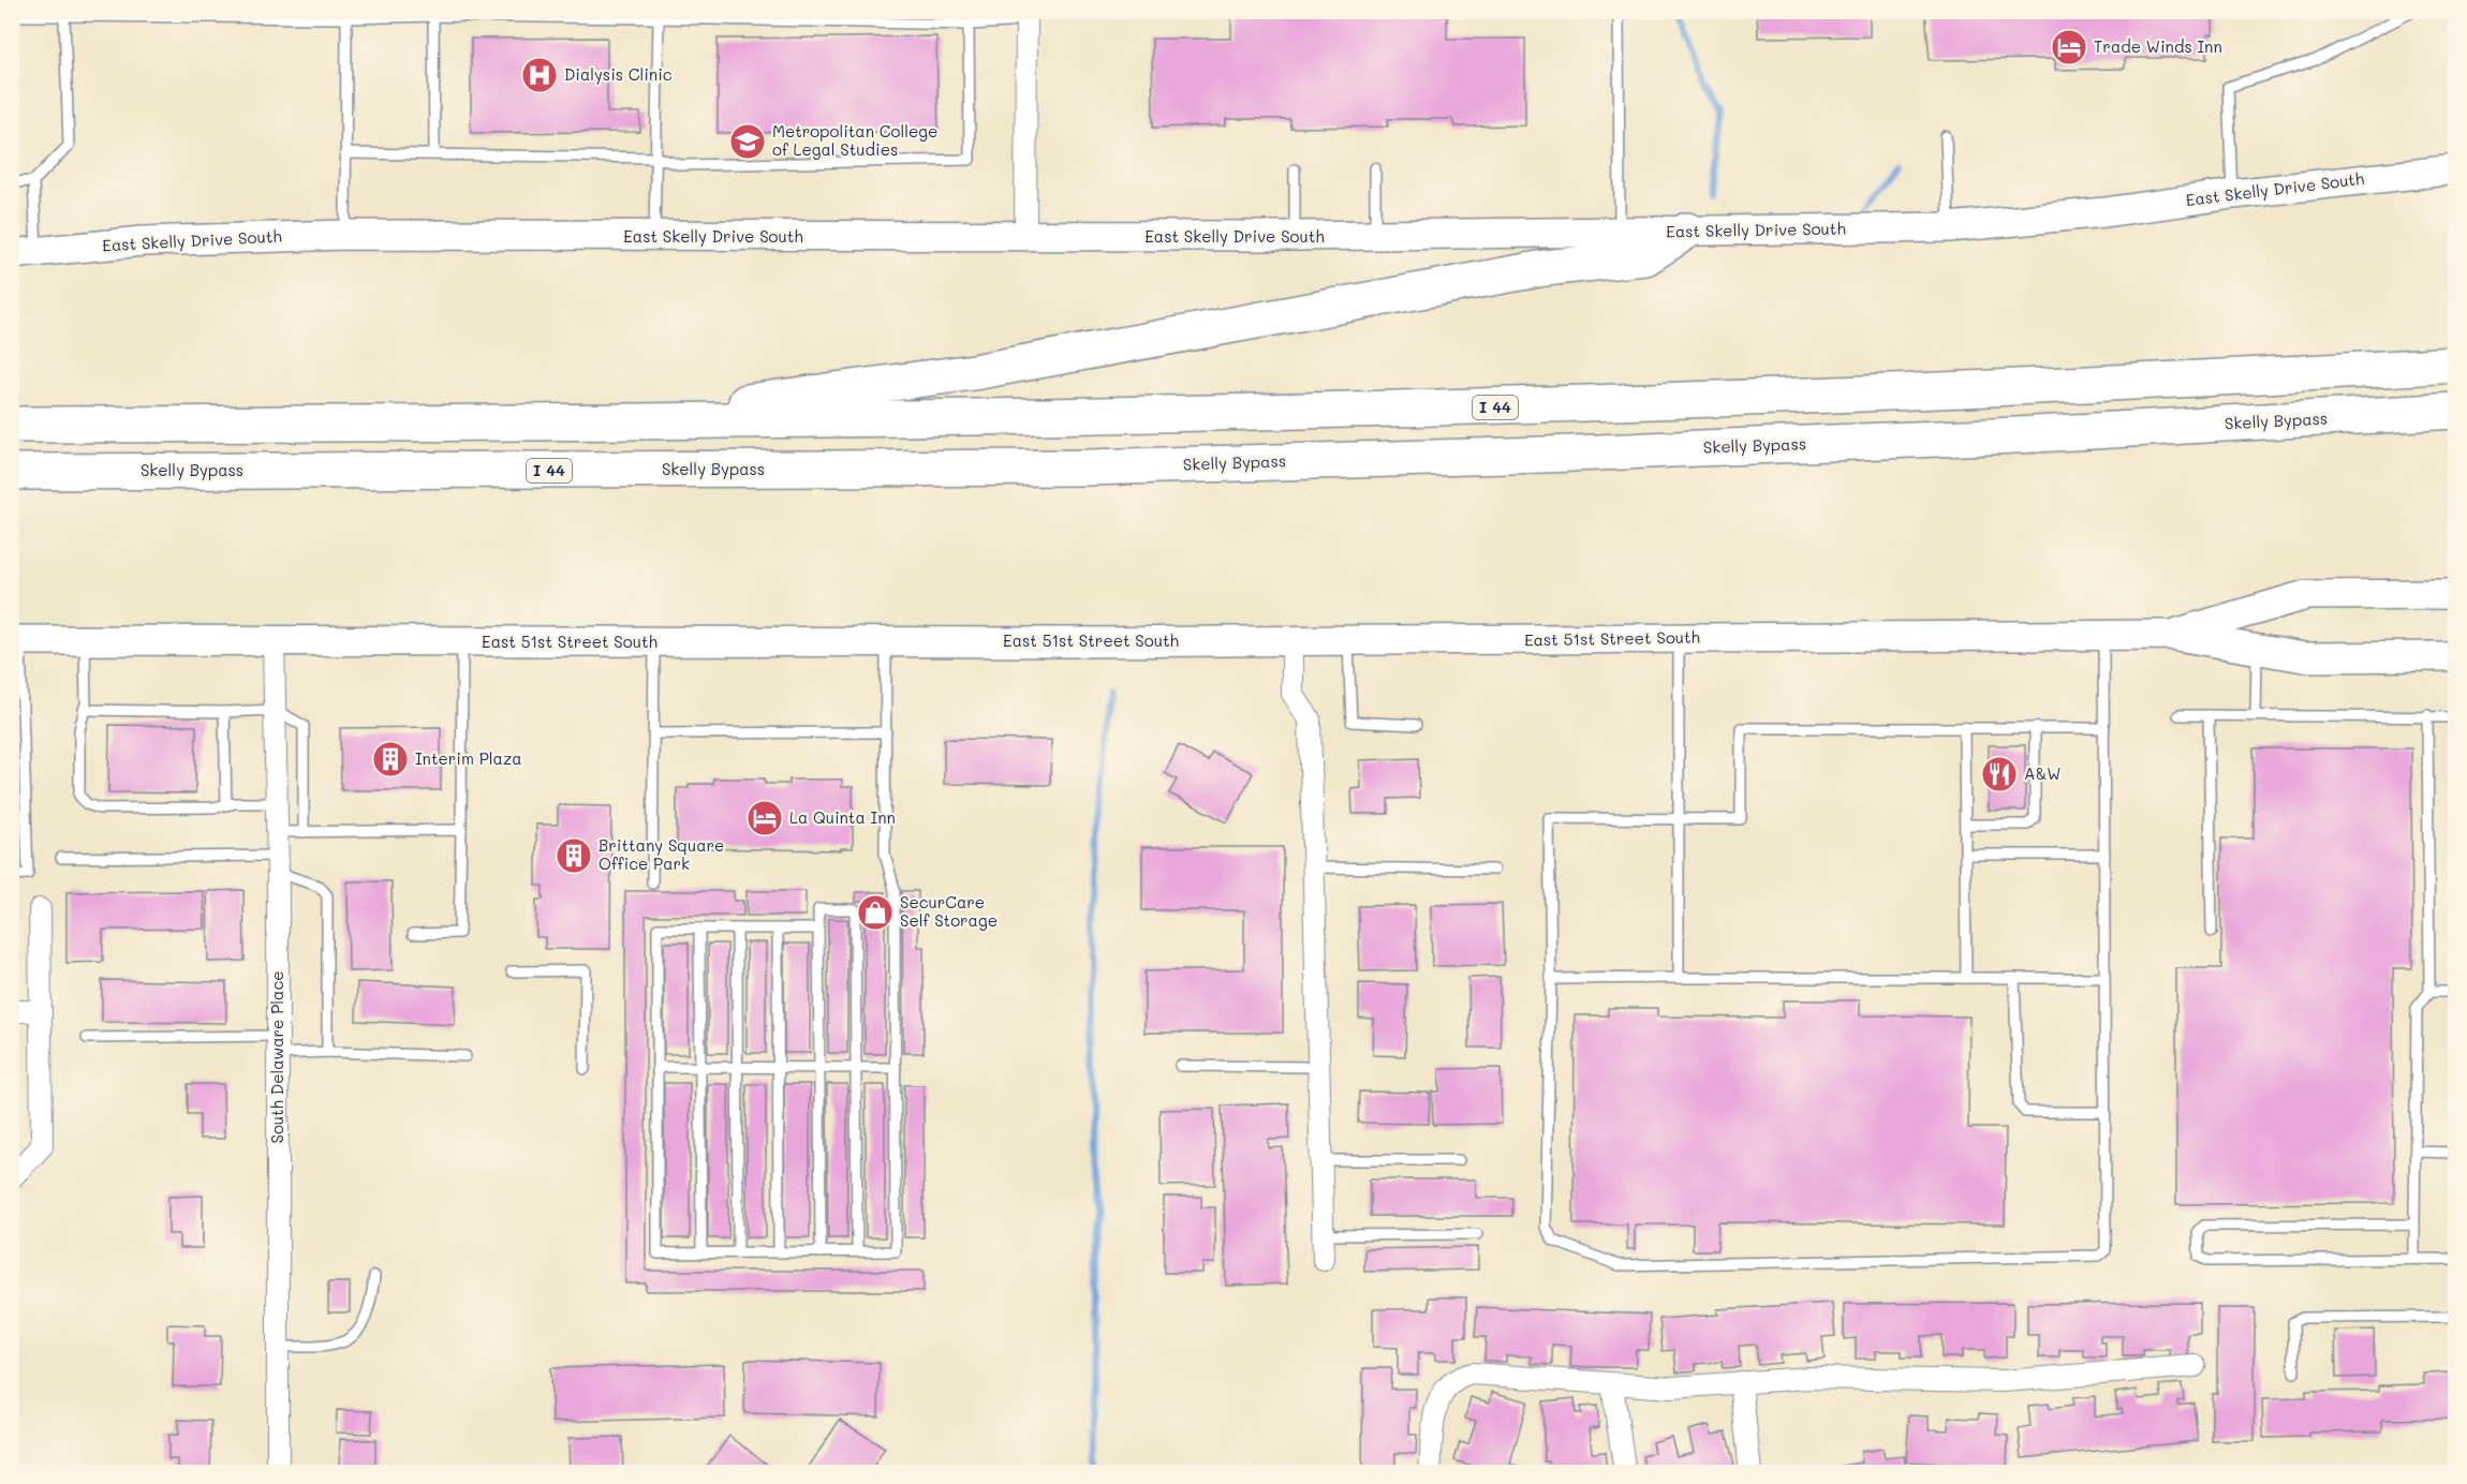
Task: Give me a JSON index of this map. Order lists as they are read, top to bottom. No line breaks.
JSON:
{"streets":{"highway":["I 44","Skelly Bypass"],"main road":["East Skelly Drive South","East 51st Street South"],"street":["South Delaware Place"]},"crossings":[["East 51st Street South","South Delaware Place"]],"places":{"hotel":["Trade Winds Inn","La Quinta Inn"],"hospital":["Dialysis Clinic"],"school or university":["Metropolitan College of Legal Studies"],"building":["Interim Plaza","Brittany Square Office Park"],"restaurant":["A&W"],"shop":["SecurCare Self Storage"]}}
